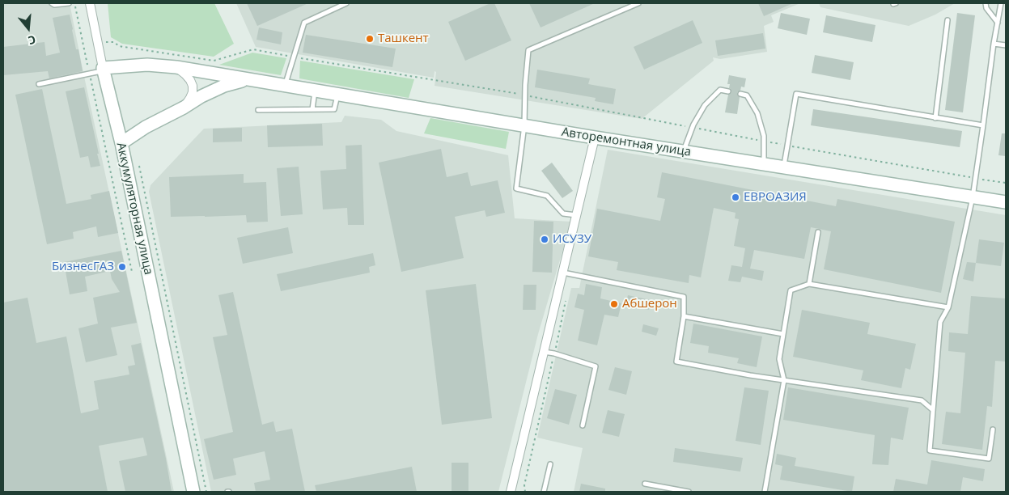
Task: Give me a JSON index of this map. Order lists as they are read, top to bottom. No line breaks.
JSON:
{"streets":{"street":["Авторемонтная улица","Аккумуляторная улица"]},"places":["Ташкент","ЕВРОАЗИЯ","ИСУЗУ","БизнесГАЗ","Абшерон"],"north":"bottom"}
